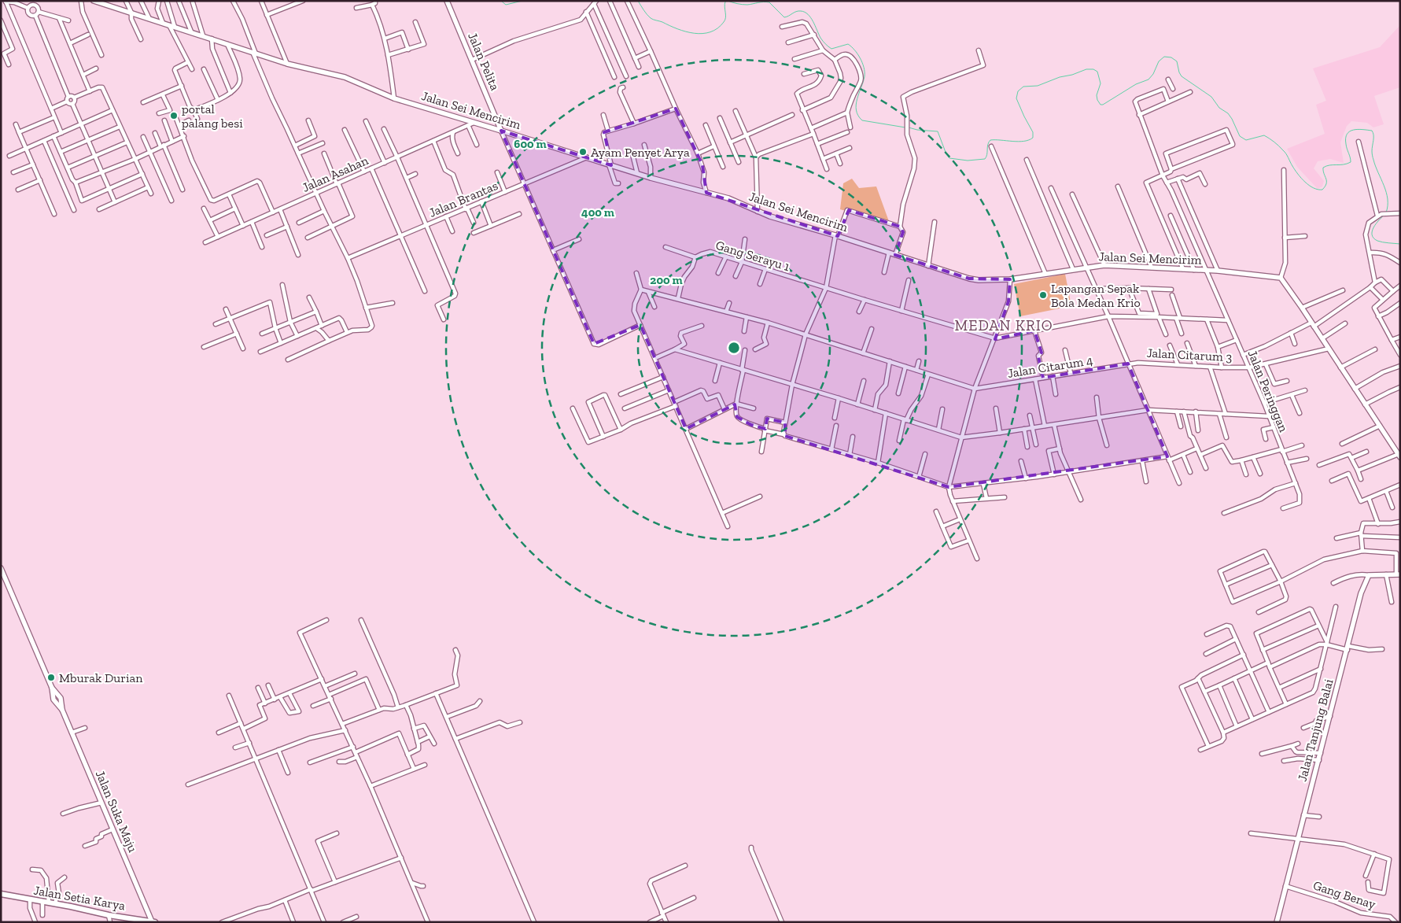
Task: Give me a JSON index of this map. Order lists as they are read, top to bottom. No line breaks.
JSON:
{"streets":{"main road":["Jalan Setia Karya"],"street":["Jalan Pelita","Jalan Sei Mencirim","Jalan Asahan","Jalan Brantas","Gang Serayu 1","Jalan Citarum 3","Jalan Citarum 4","Jalan Peringgan","Jalan Tanjung Balai","Jalan Suka Maju","Gang Benay"]},"crossings":[["Jalan Pelita","Jalan Sei Mencirim"],["Jalan Sei Mencirim","Jalan Asahan"],["Jalan Sei Mencirim","Jalan Brantas"],["Jalan Sei Mencirim","Jalan Peringgan"],["Jalan Citarum 3","Jalan Citarum 4"],["Jalan Citarum 3","Jalan Peringgan"],["Jalan Tanjung Balai","Gang Benay"],["Jalan Suka Maju","Jalan Setia Karya"]],"districts":["MEDAN KRIO"],"places":["portal palang besi","Ayam Penyet Arya","Lapangan Sepak Bola Medan Krio","Mburak Durian"],"rings":["600 m","400 m","200 m"]}
